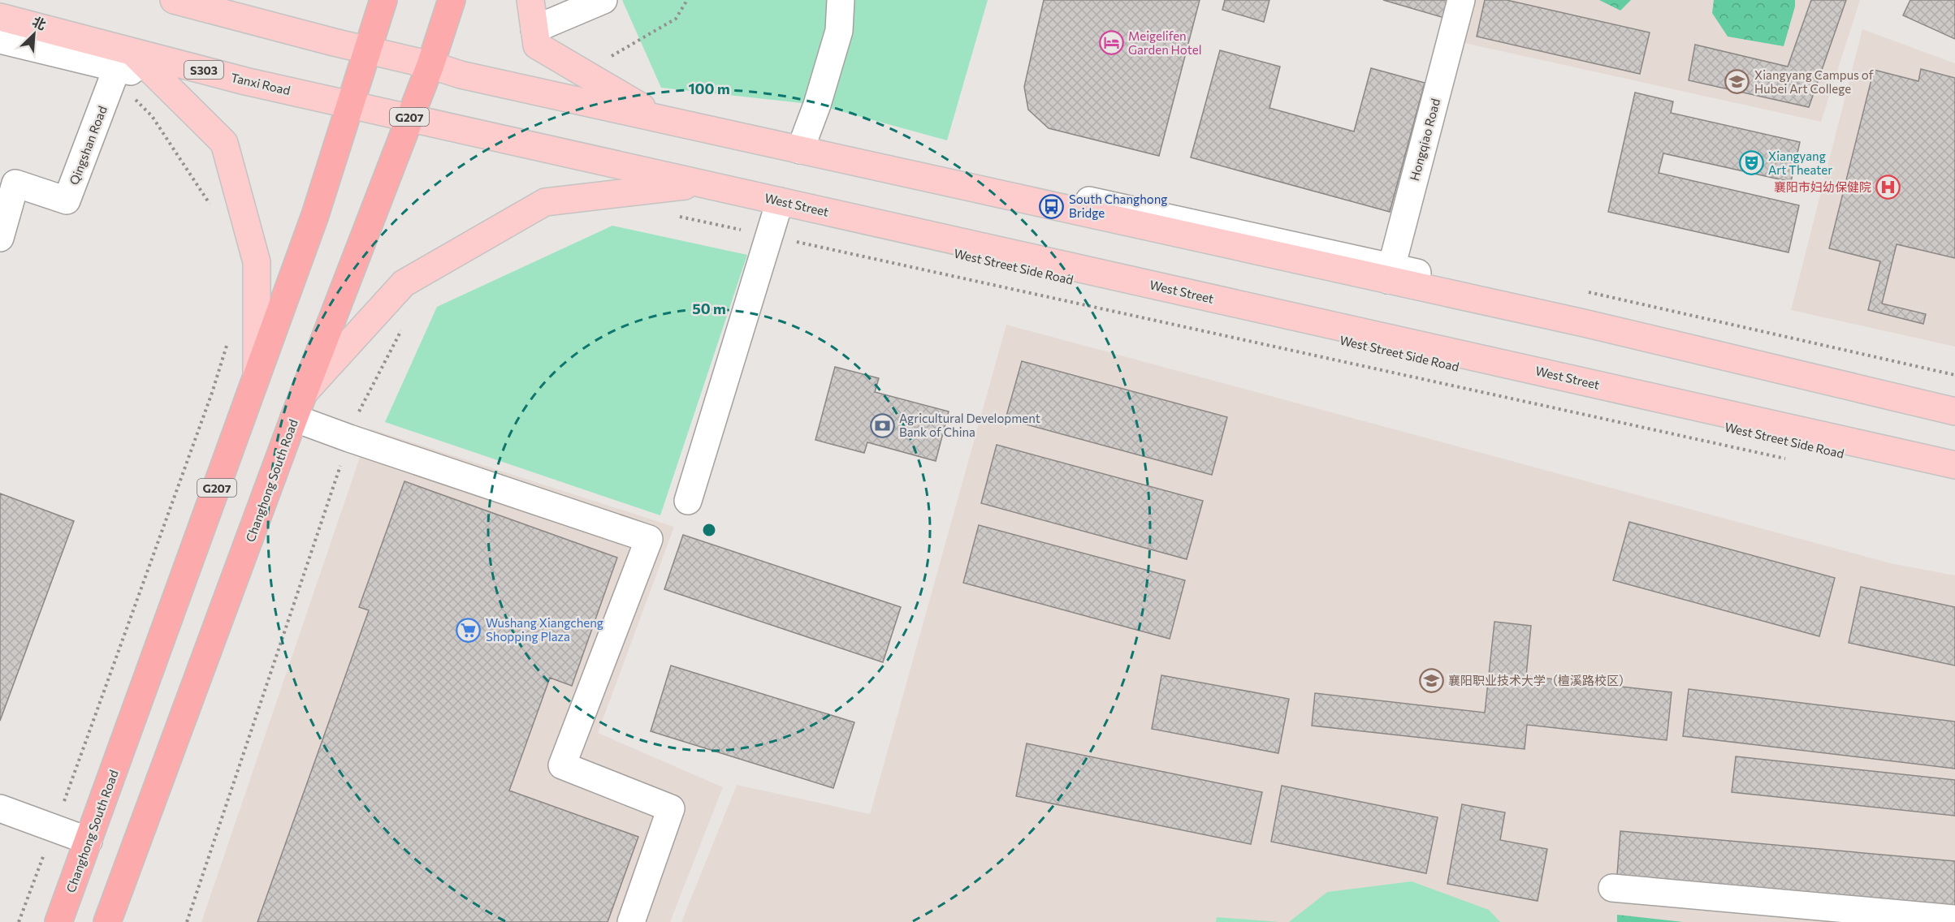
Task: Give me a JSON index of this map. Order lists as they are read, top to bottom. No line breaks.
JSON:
{"streets":{"highway":["G207","Changhong South Road"],"main road":["S303","Tanxi Road","West Street"],"street":["Hongqiao Road","Qingshan Road","West Street Side Road"]},"crossings":[["Tanxi Road","Qingshan Road"],["Tanxi Road","West Street"],["Tanxi Road","Changhong South Road"],["G207","Changhong South Road"],["West Street","West Street Side Road"],["West Street","Changhong South Road"]],"places":{"hotel":["Meigelifen Garden Hotel"],"school or university":["Xiangyang Campus of Hubei Art College","襄阳职业技术大学（檀溪路校区）"],"theatre":["Xiangyang Art Theater"],"hospital":["襄阳市妇幼保健院"],"bus stop":["South Changhong Bridge"],"bank":["Agricultural Development Bank of China"],"supermarket":["Wushang Xiangcheng Shopping Plaza"]},"north":"top right","rings":["100 m","50 m"]}
